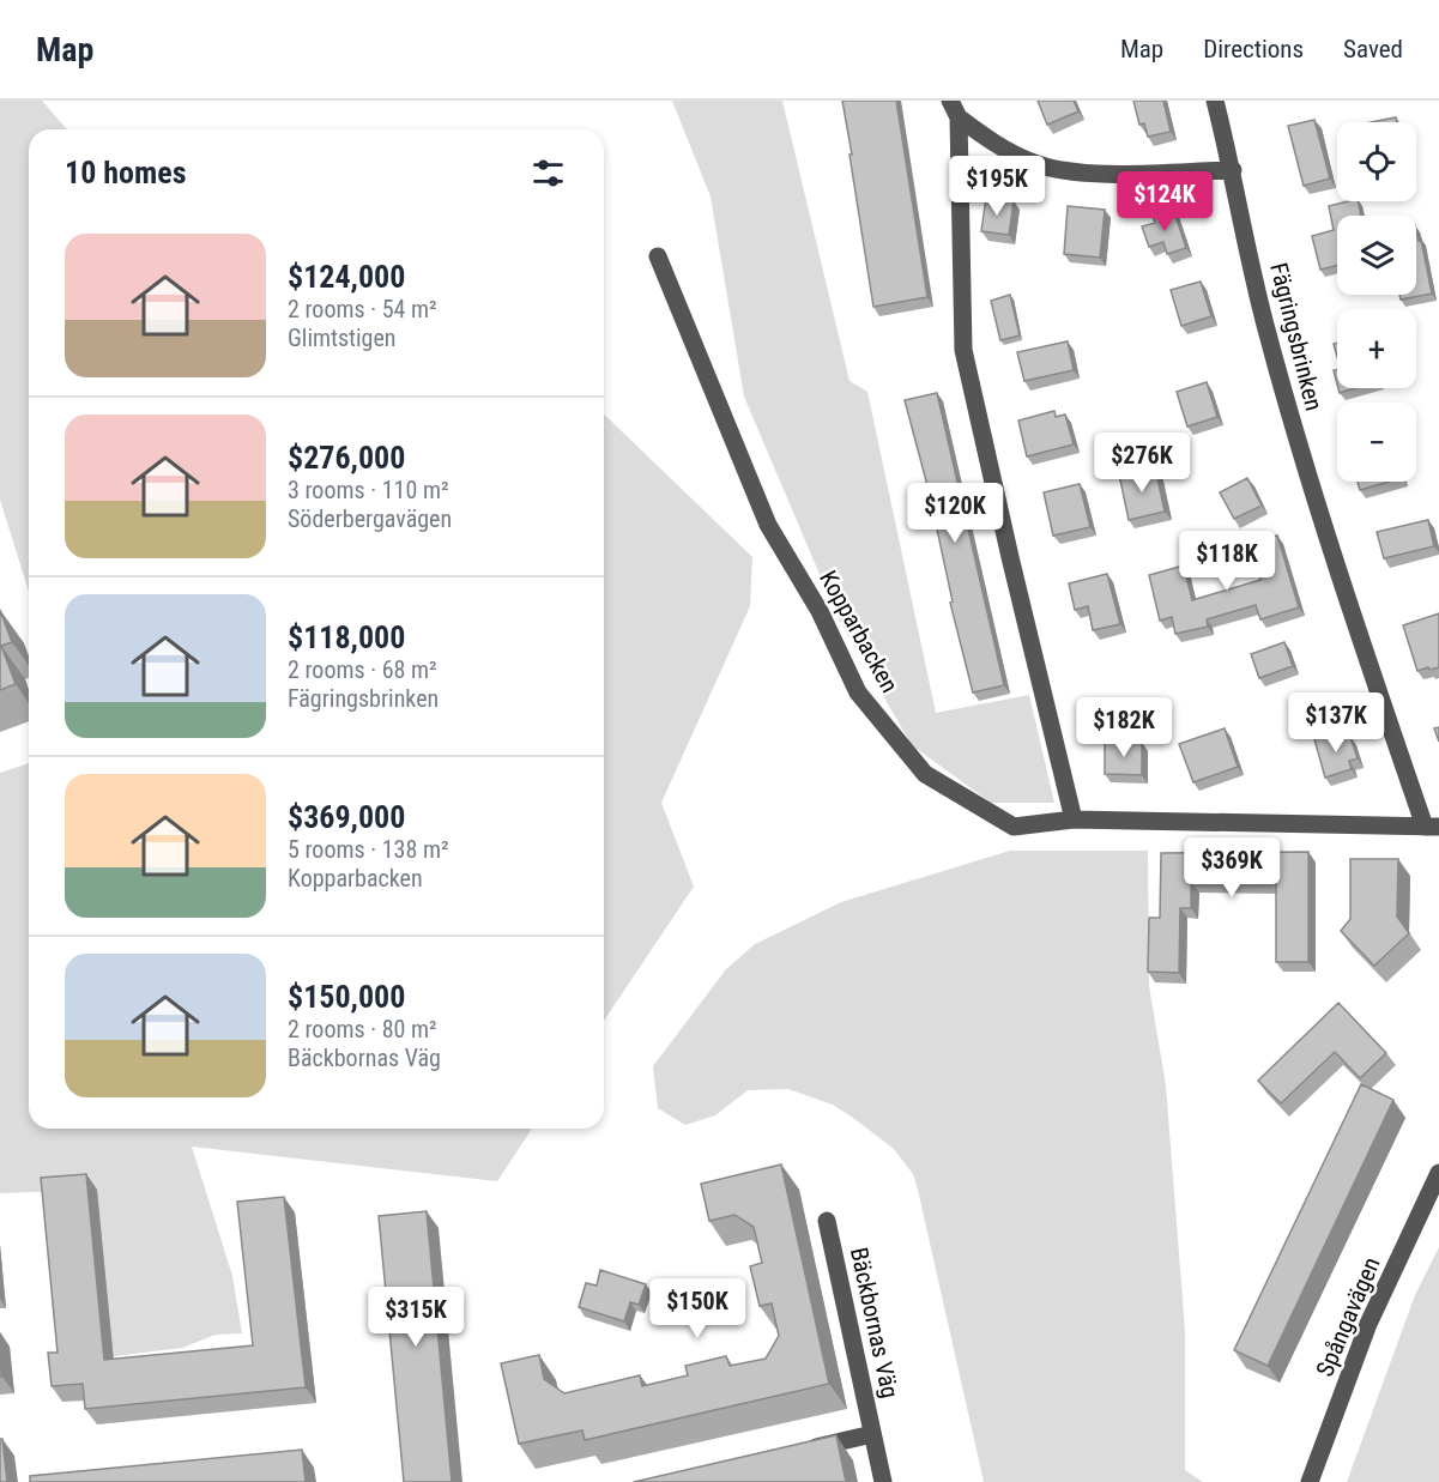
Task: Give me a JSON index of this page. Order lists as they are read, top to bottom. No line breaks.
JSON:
{"streets":{"street":["Fägringsbrinken","Kopparbacken","Spångavägen","Bäckbornas Väg"]},"crossings":[["Fägringsbrinken","Kopparbacken"]],"page":{"header":"Map","nav":["Map","Directions","Saved"],"map_buttons":["+","−"],"heading":"10 homes","price":["$195K","$124K","$276K","$120K","$118K","$137K","$182K","$369K","$150K","$315K"],"list":[{"name":"$124,000","note":"2 rooms · 54 m² · Glimtstigen"},{"name":"$276,000","note":"3 rooms · 110 m² · Söderbergavägen"},{"name":"$118,000","note":"2 rooms · 68 m² · Fägringsbrinken"},{"name":"$369,000","note":"5 rooms · 138 m² · Kopparbacken"},{"name":"$150,000","note":"2 rooms · 80 m² · Bäckbornas Väg"}]}}
